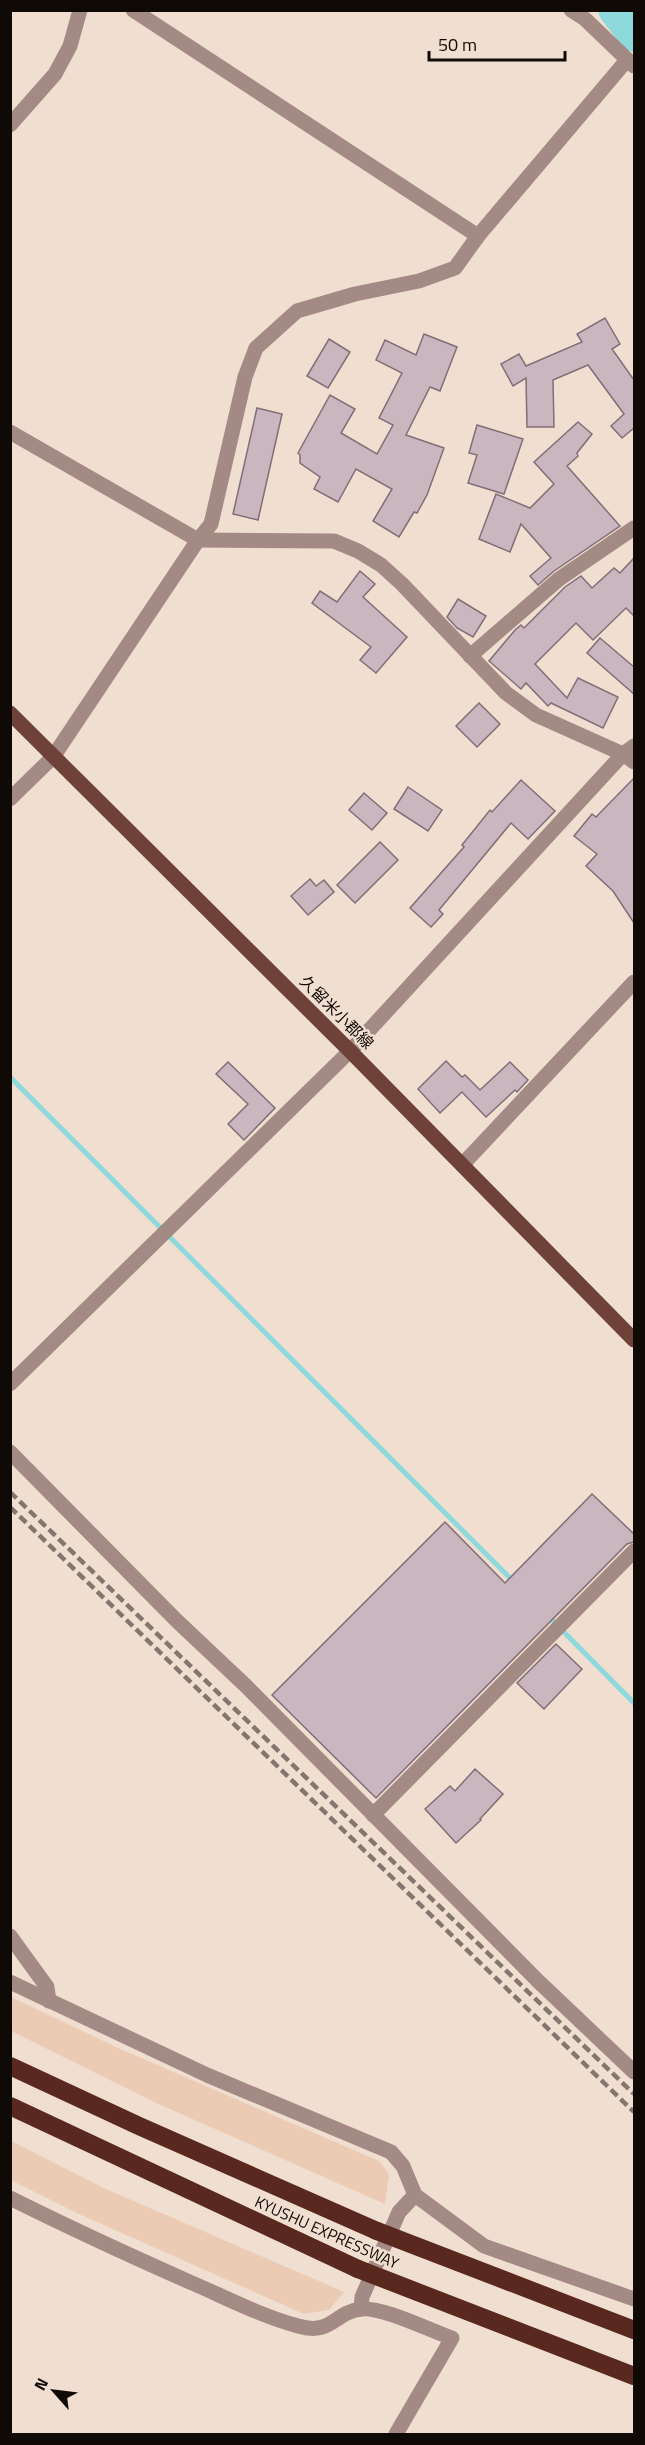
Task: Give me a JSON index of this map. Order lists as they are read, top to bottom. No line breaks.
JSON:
{"streets":{"highway":["KYUSHU EXPRESSWAY"],"main road":["久留米小郡線"]},"scale_bar":"50 m","north":"top left"}
